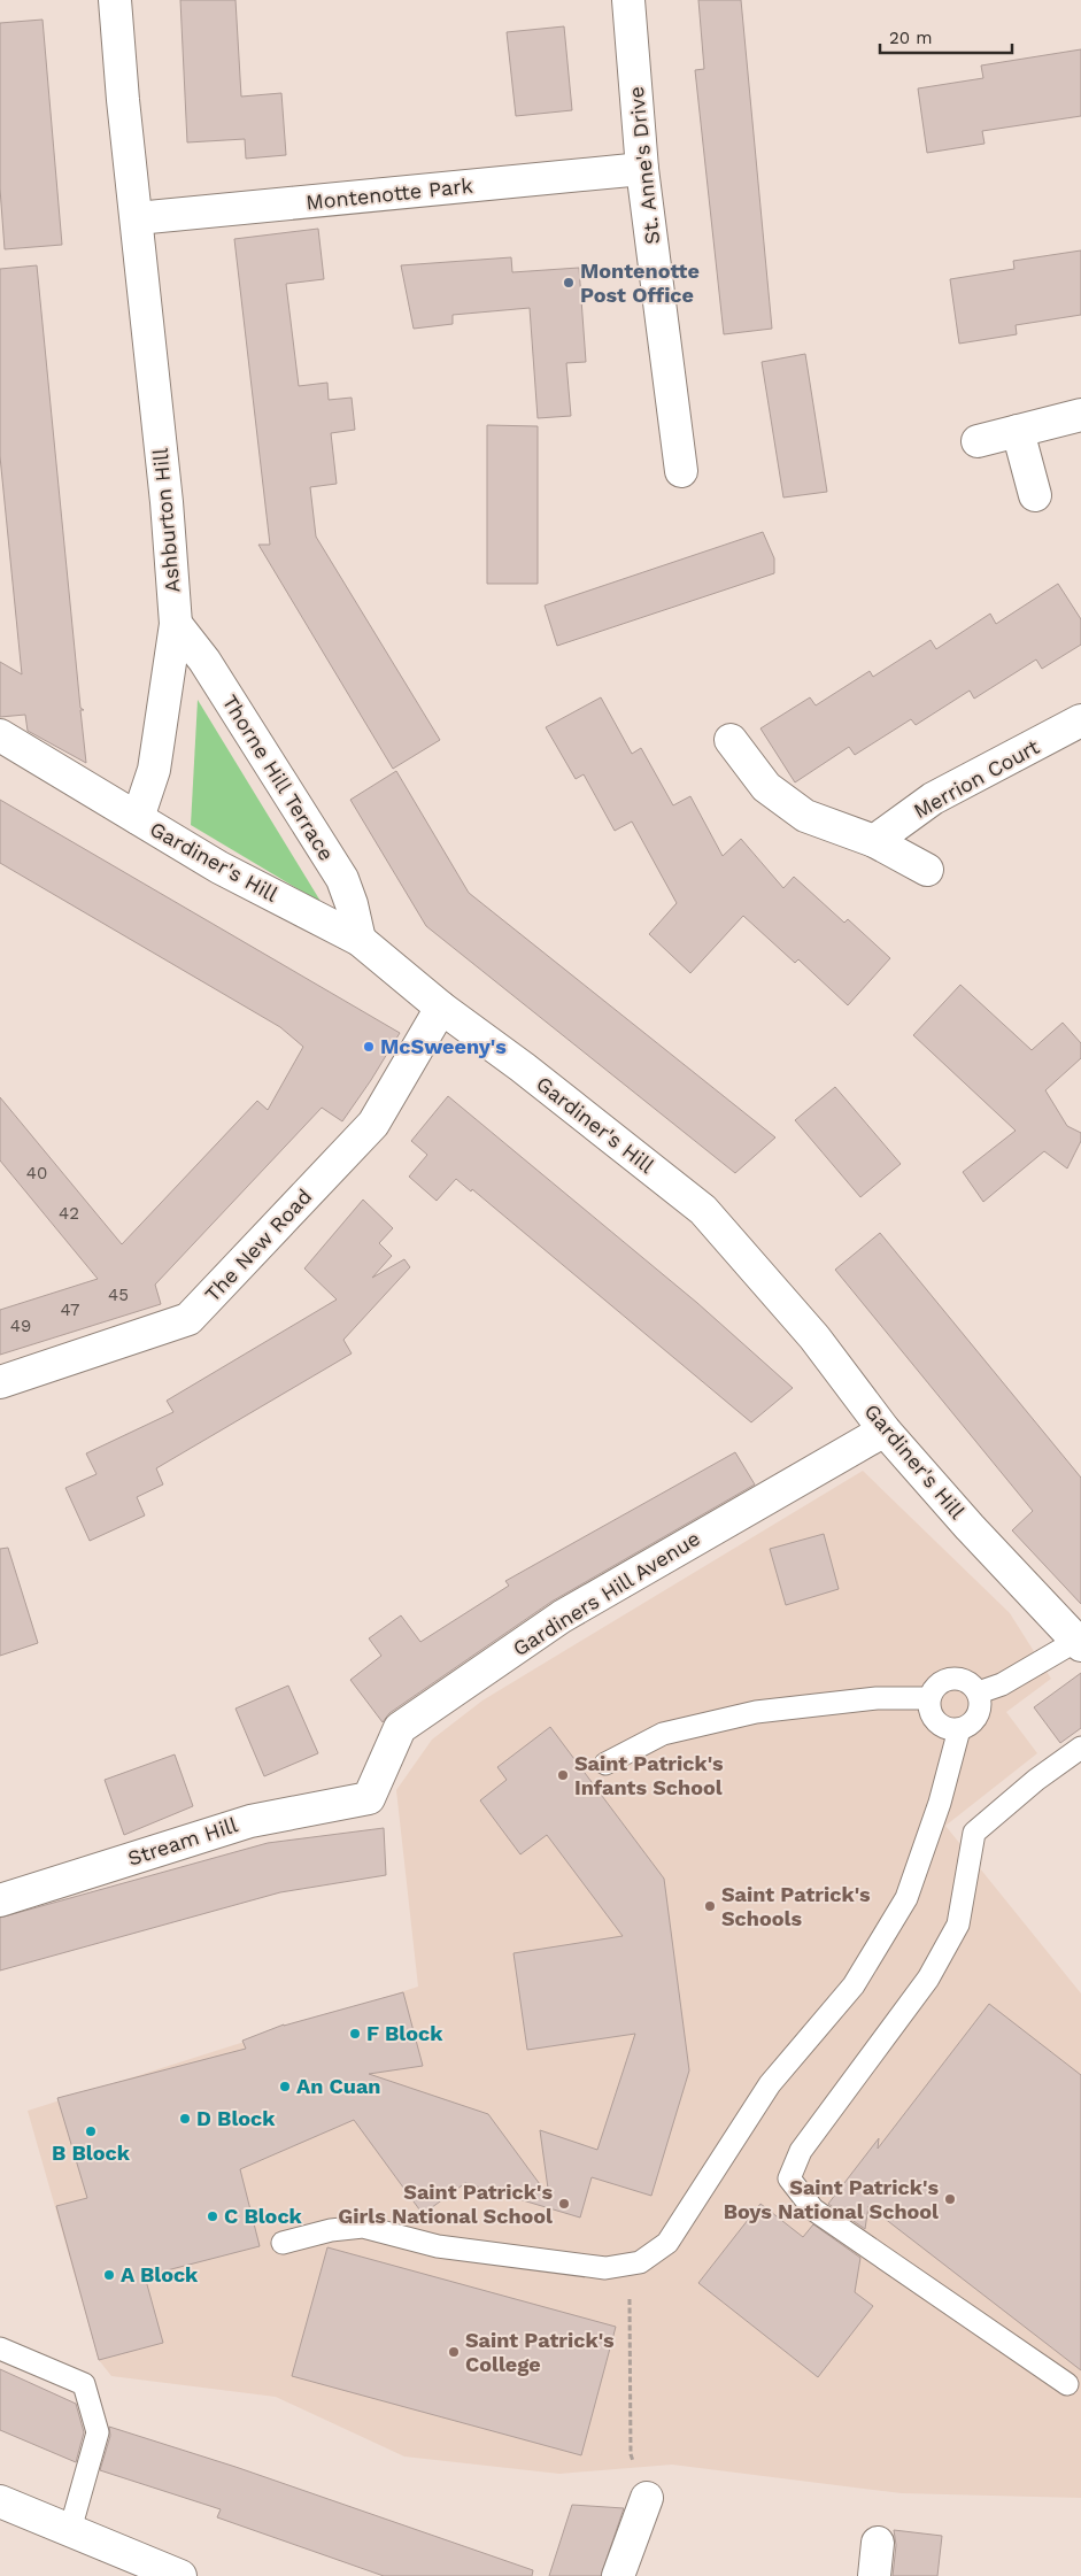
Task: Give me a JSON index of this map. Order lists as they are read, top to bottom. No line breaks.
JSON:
{"streets":{"street":["St. Anne's Drive","Montenotte Park","Ashburton Hill","Thorne Hill Terrace","Merrion Court","Gardiner's Hill","The New Road","Gardiners Hill Avenue","Stream Hill"]},"crossings":[["St. Anne's Drive","Montenotte Park"],["Montenotte Park","Ashburton Hill"],["Ashburton Hill","Thorne Hill Terrace"],["Ashburton Hill","Gardiner's Hill"],["Thorne Hill Terrace","Gardiner's Hill"],["Gardiner's Hill","The New Road"],["Gardiner's Hill","Gardiners Hill Avenue"],["Gardiners Hill Avenue","Stream Hill"]],"places":["Montenotte Post Office","McSweeny's","Saint Patrick's Infants School","Saint Patrick's Schools","F Block","An Cuan","D Block","B Block","Saint Patrick's Boys National School","Saint Patrick's Girls National School","C Block","A Block","Saint Patrick's College"],"house_numbers":["40","42","45","47","49"],"scale_bar":"20 m"}
